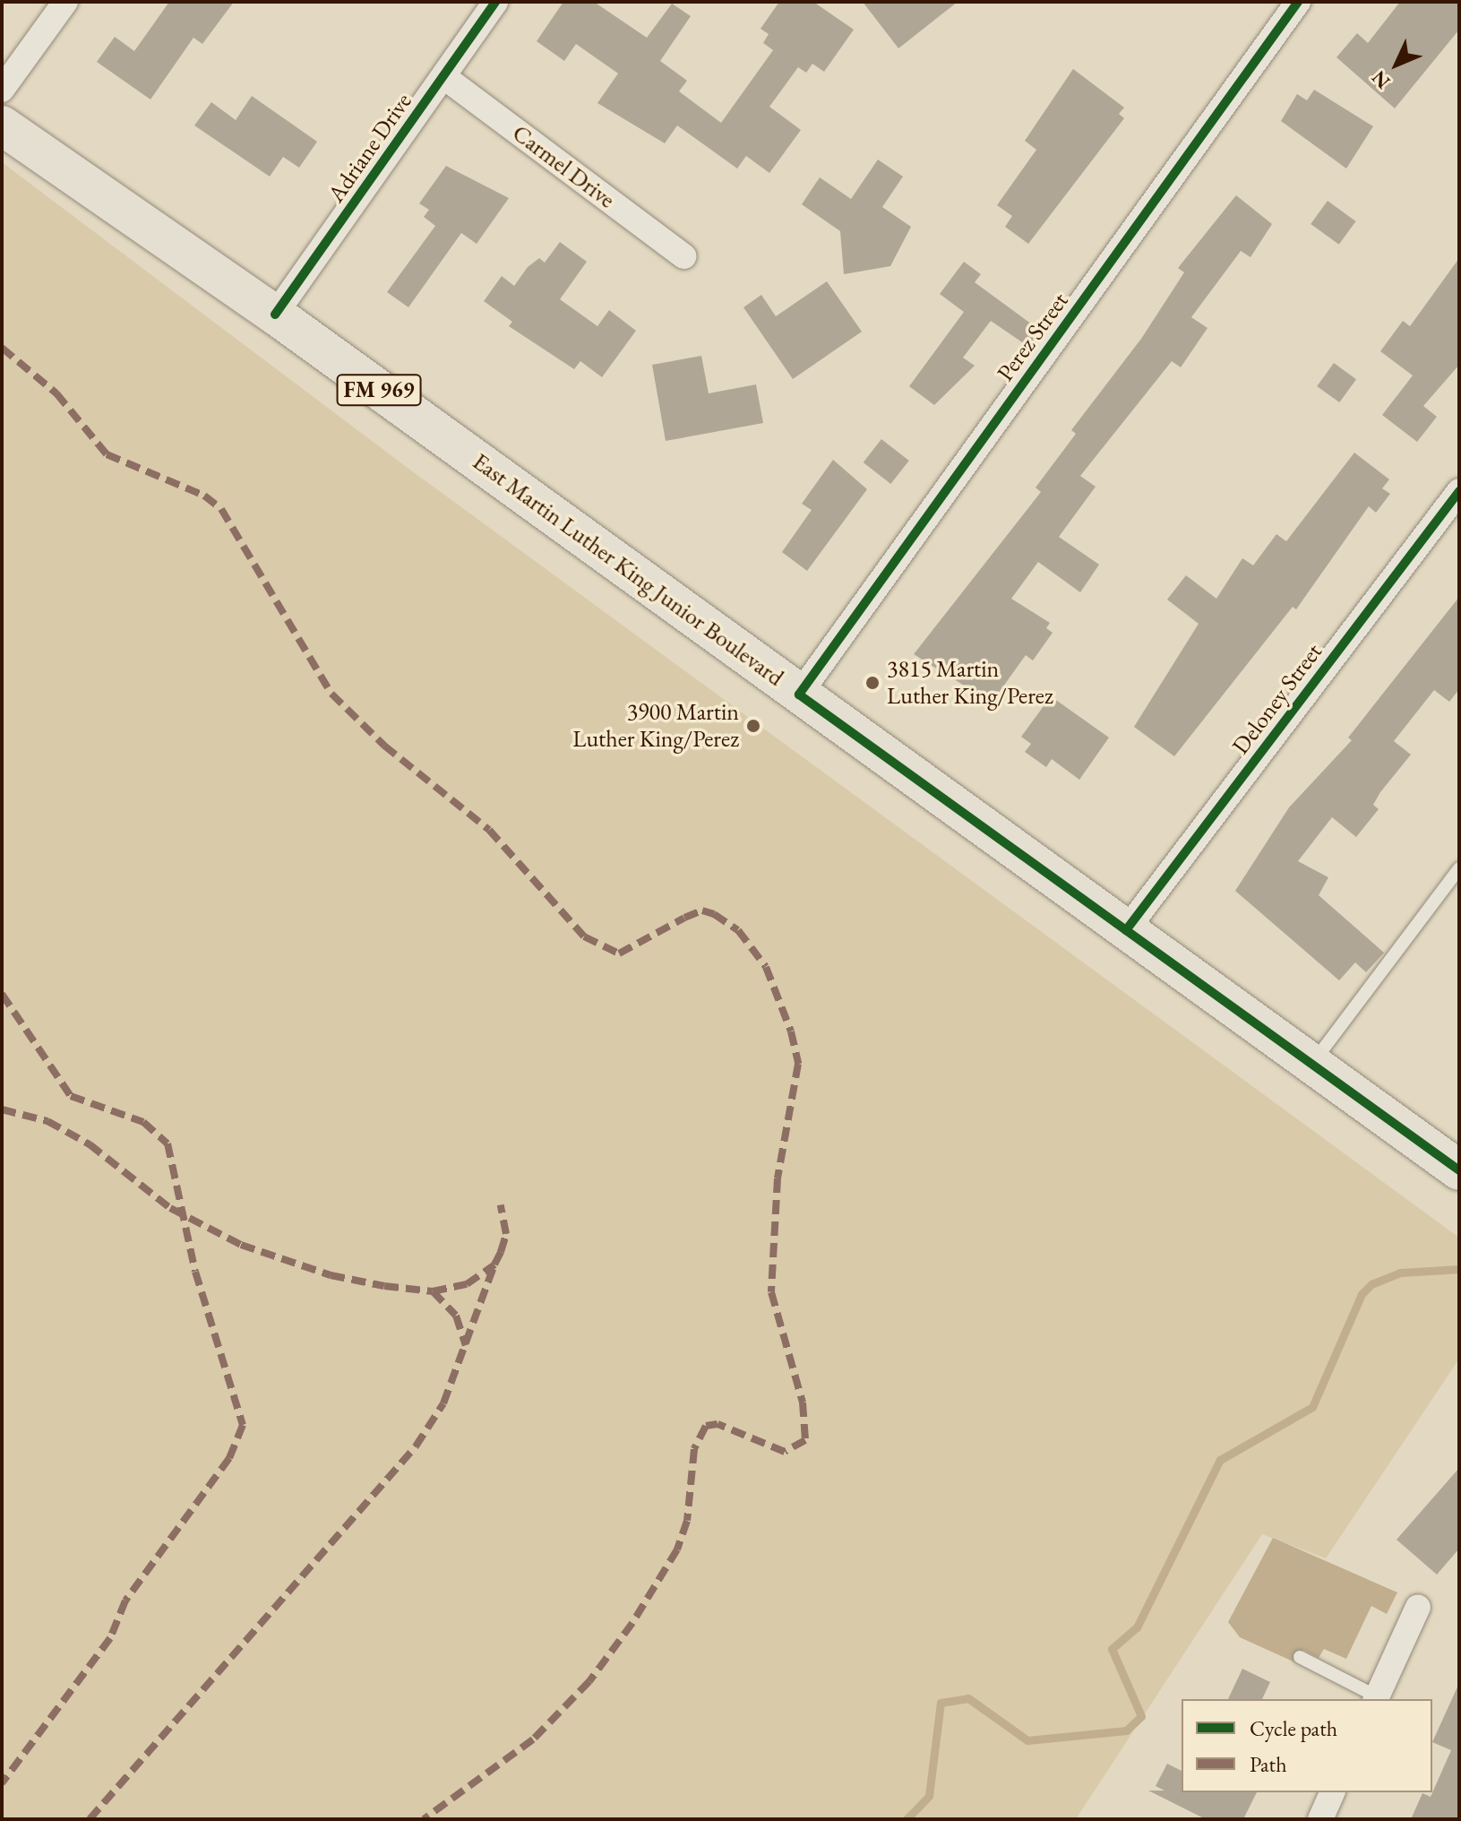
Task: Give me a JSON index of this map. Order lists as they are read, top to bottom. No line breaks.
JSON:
{"streets":{"main road":["FM 969","East Martin Luther King Junior Boulevard"],"street":["Adriane Drive","Carmel Drive","Perez Street","Deloney Street"]},"crossings":[["Adriane Drive","Carmel Drive"],["Adriane Drive","East Martin Luther King Junior Boulevard"],["Perez Street","East Martin Luther King Junior Boulevard"],["East Martin Luther King Junior Boulevard","Deloney Street"]],"places":["3815 Martin Luther King/Perez","3900 Martin Luther King/Perez"],"legend":["Cycle path","Path"],"north":"bottom left"}
